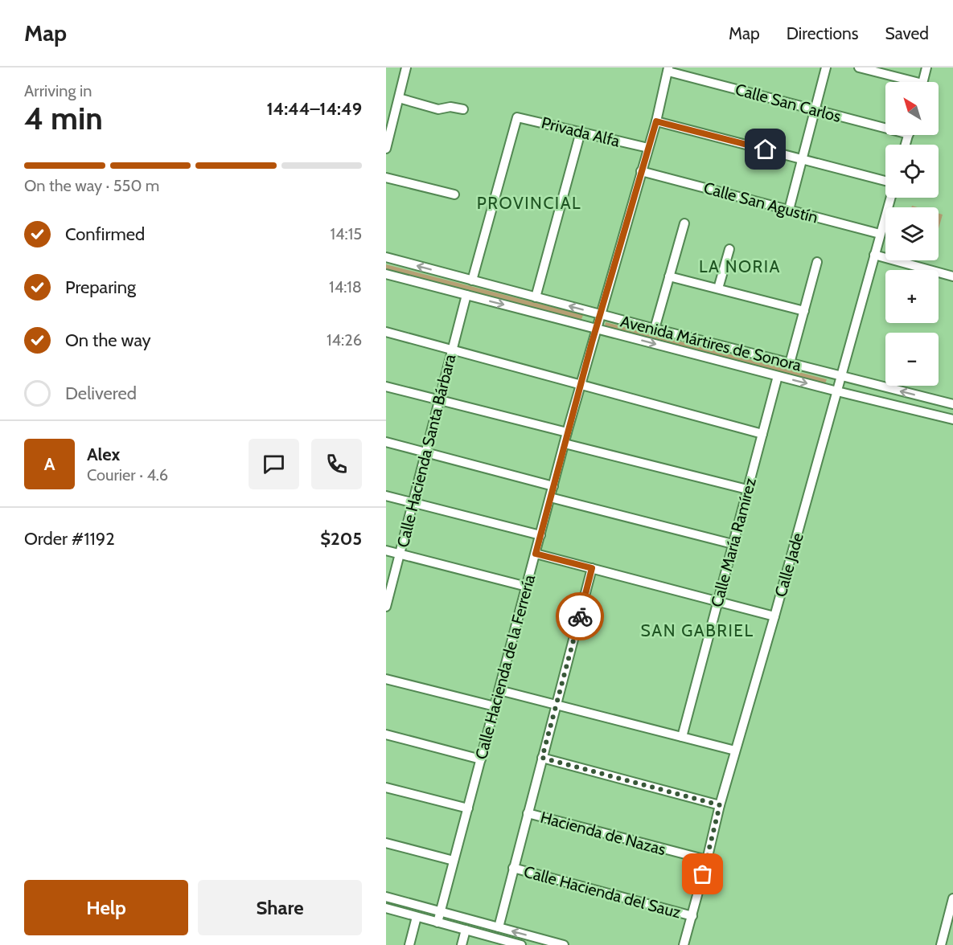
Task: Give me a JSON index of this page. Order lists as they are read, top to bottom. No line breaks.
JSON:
{"streets":{"street":["Calle San Carlos","Privada Alfa","Calle San Agustín","Avenida Mártires de Sonora","Calle Hacienda Santa Bárbara","Calle María Ramírez","Calle Jade","Calle Hacienda de la Ferrería","Hacienda de Nazas","Calle Hacienda del Sauz"]},"crossings":[["Calle San Carlos","Calle Hacienda de la Ferrería"],["Privada Alfa","Avenida Mártires de Sonora"],["Privada Alfa","Calle Hacienda de la Ferrería"],["Calle San Agustín","Calle Jade"],["Calle San Agustín","Calle Hacienda de la Ferrería"],["Avenida Mártires de Sonora","Calle Hacienda Santa Bárbara"],["Avenida Mártires de Sonora","Calle María Ramírez"],["Avenida Mártires de Sonora","Calle Jade"],["Avenida Mártires de Sonora","Calle Hacienda de la Ferrería"],["Calle Jade","Hacienda de Nazas"],["Calle Jade","Calle Hacienda del Sauz"]],"districts":["PROVINCIAL","LA NORIA","SAN GABRIEL"],"north":"top left","page":{"header":"Map","nav":["Map","Directions","Saved"],"heading":["4 min","Arriving in","14:44–14:49"],"panel":["Alex","Courier · 4.6","Order #1192","$205"],"map_buttons":["+","−"],"bar":"On the way · 550 m","list":[["Confirmed","14:15"],["Preparing","14:18"],["On the way","14:26"],"Delivered"],"round":"A","buttons":["Help","Share"]}}
